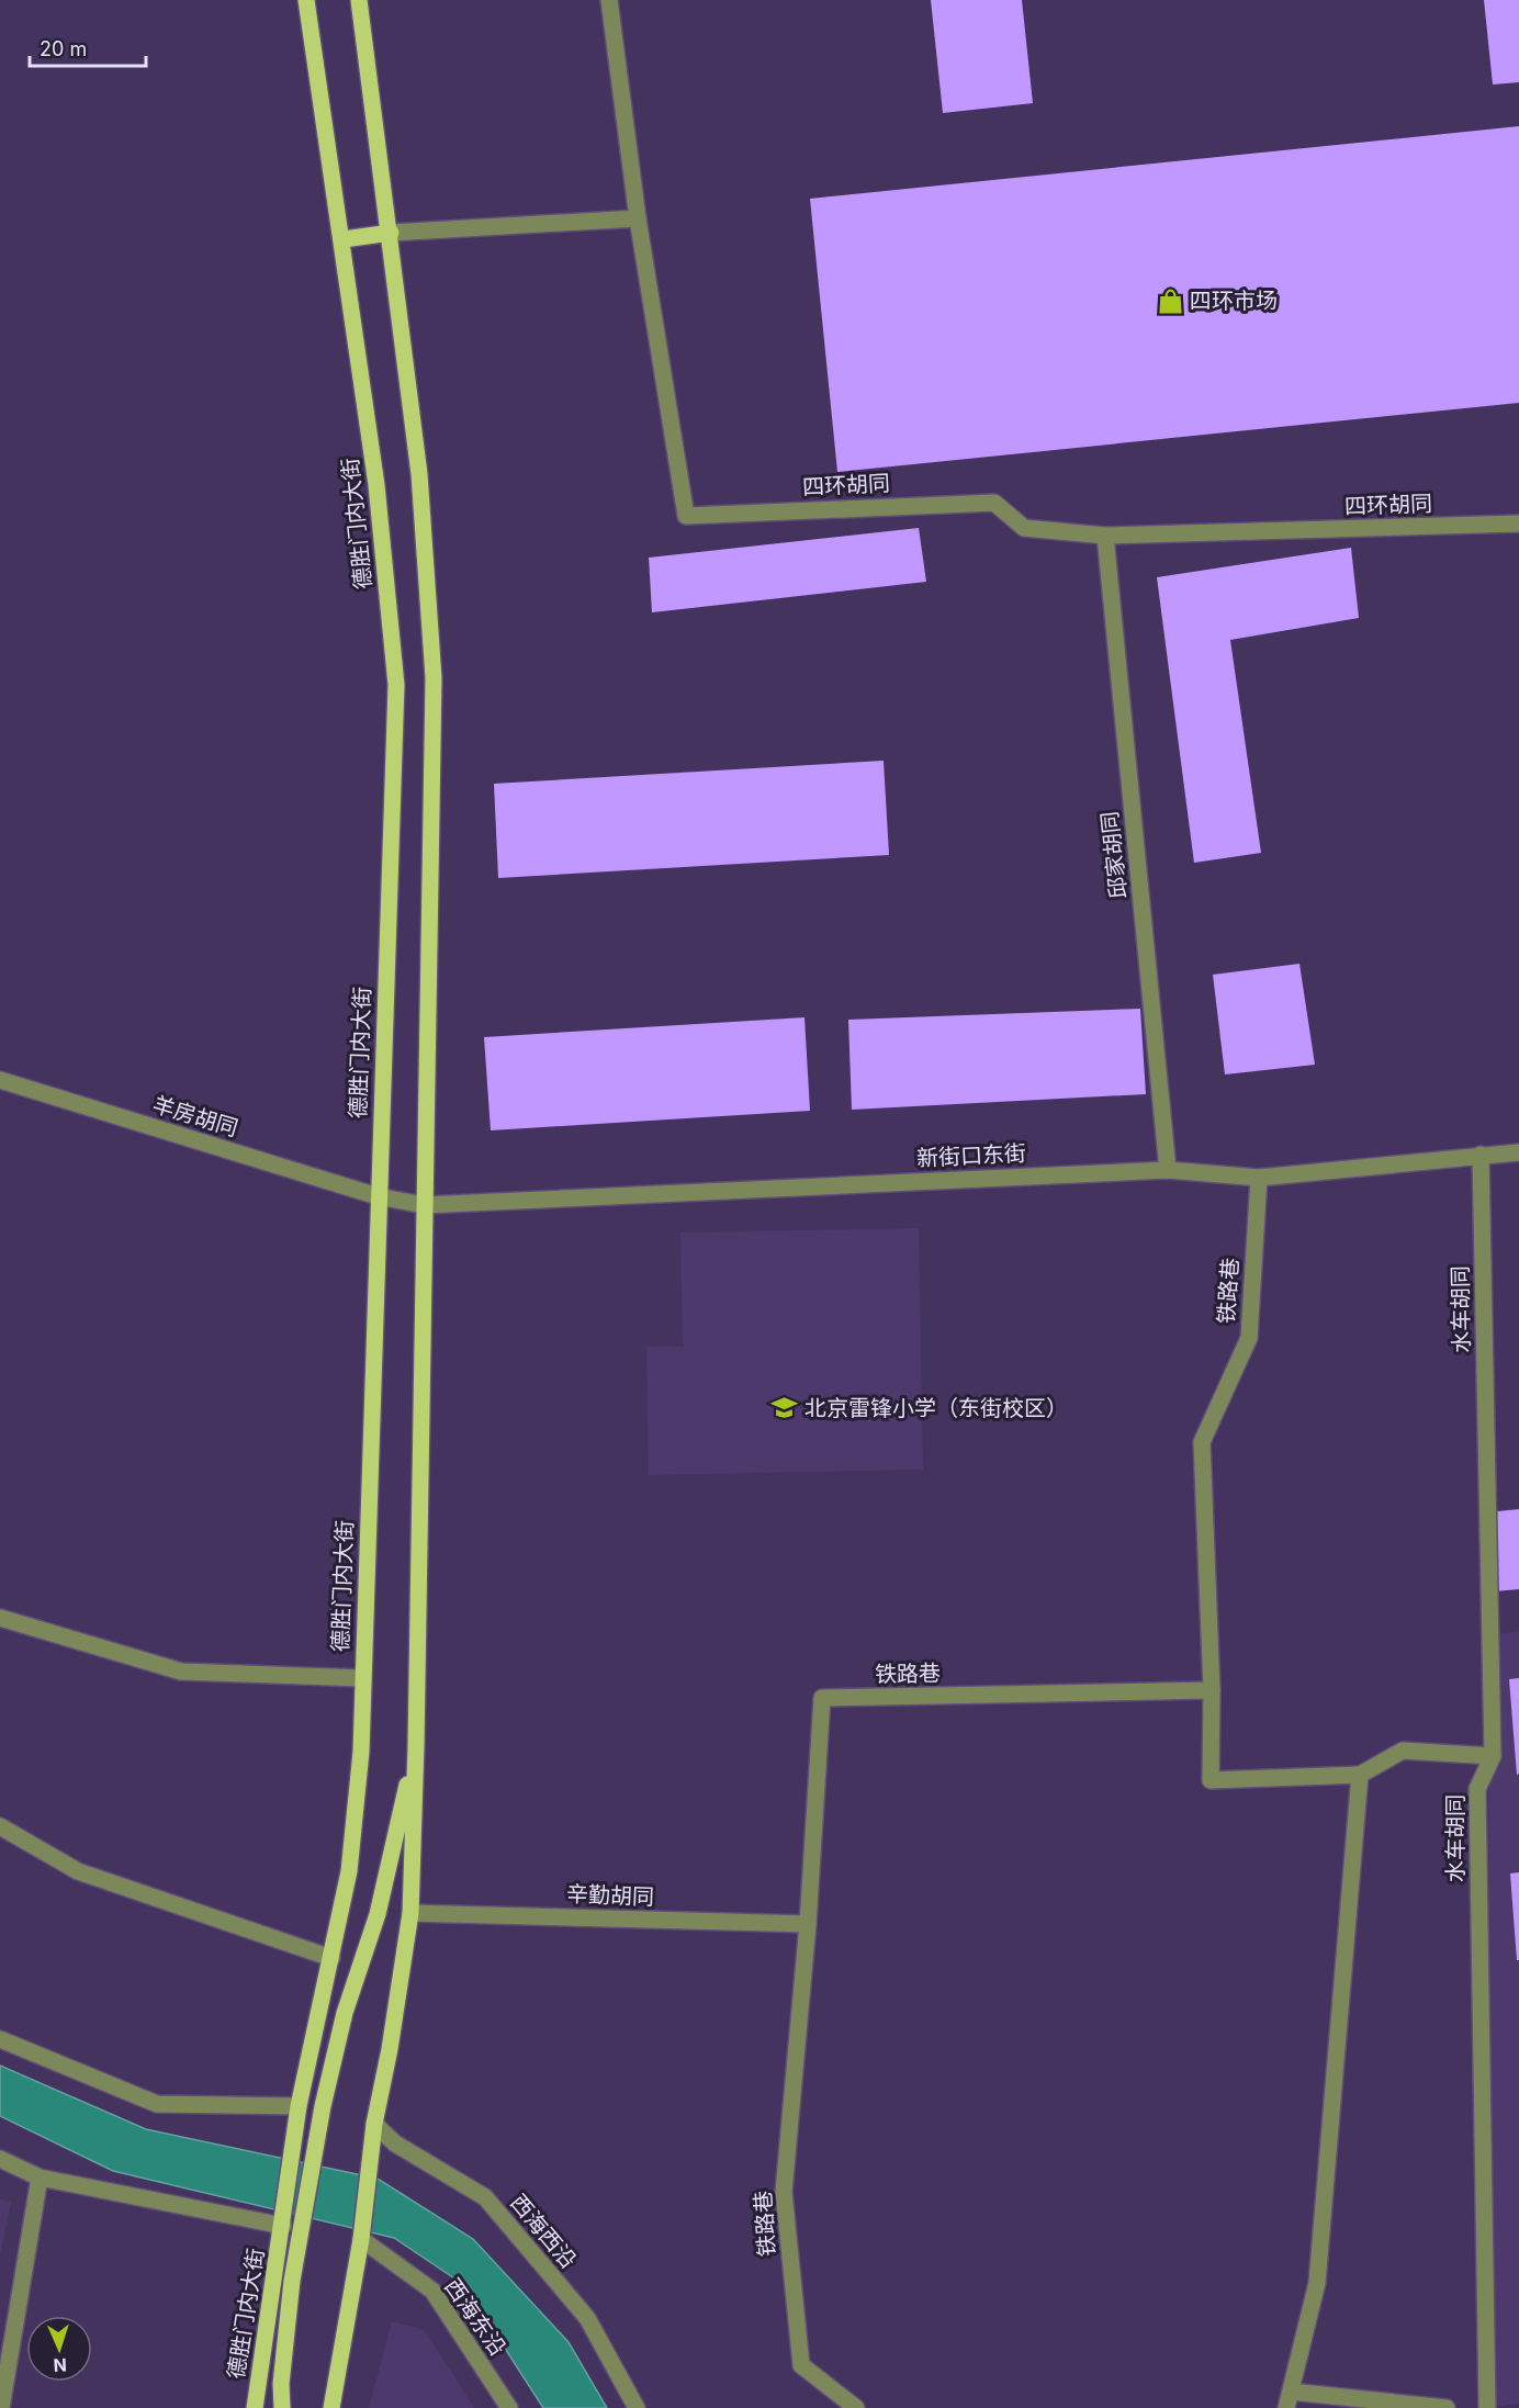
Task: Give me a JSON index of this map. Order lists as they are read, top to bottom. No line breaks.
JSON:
{"streets":{"main road":["德胜门内大街"],"street":["四环胡同","邱家胡同","羊房胡同","新街口东街","铁路巷","水车胡同","辛勤胡同","西海西沿","西海东沿"]},"crossings":[["四环胡同","邱家胡同"],["德胜门内大街","羊房胡同"],["邱家胡同","新街口东街"],["羊房胡同","新街口东街"],["新街口东街","铁路巷"],["新街口东街","水车胡同"],["铁路巷","辛勤胡同"]],"places":{"shop":["四环市场"],"school or university":["北京雷锋小学（东街校区）"]},"scale_bar":"20 m","north":"bottom"}
